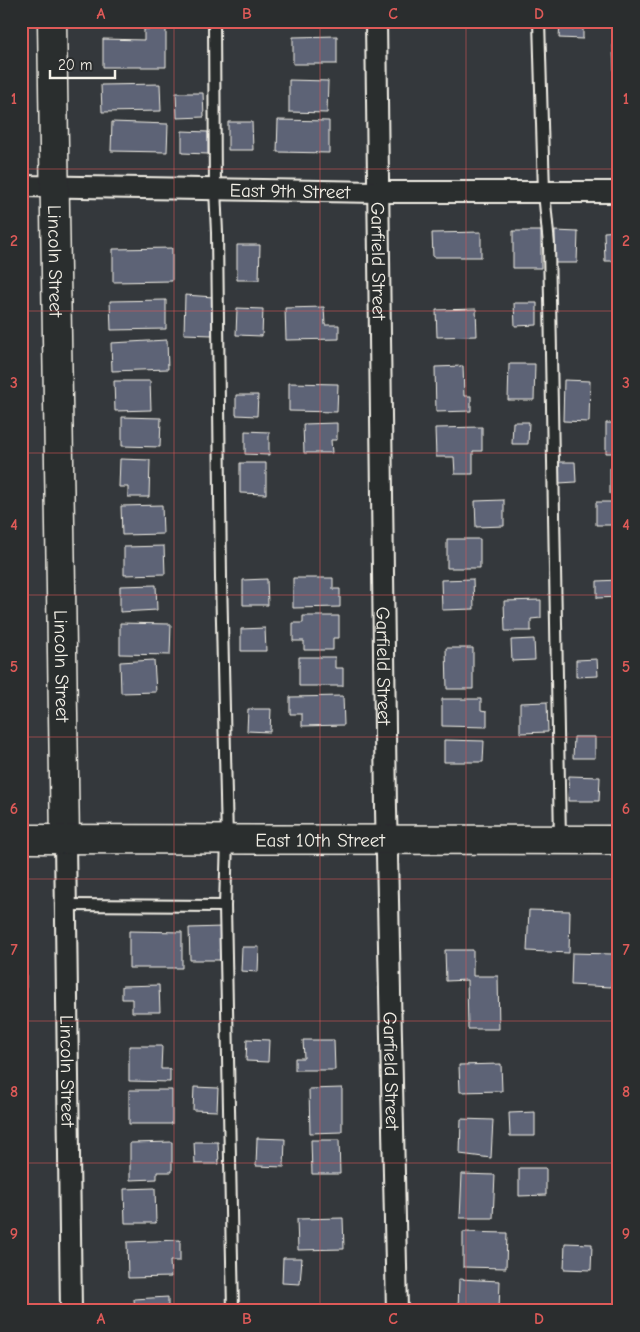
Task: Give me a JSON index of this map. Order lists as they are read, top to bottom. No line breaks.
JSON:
{"streets":{"main road":["Lincoln Street","East 10th Street"],"street":["East 9th Street","Garfield Street"]},"crossings":[["East 9th Street","Lincoln Street"],["East 9th Street","Garfield Street"],["Lincoln Street","East 10th Street"],["Garfield Street","East 10th Street"]],"scale_bar":"20 m","grid":{"columns":["A","B","C","D"],"rows":["1","2","3","4","5","6","7","8","9"]}}
